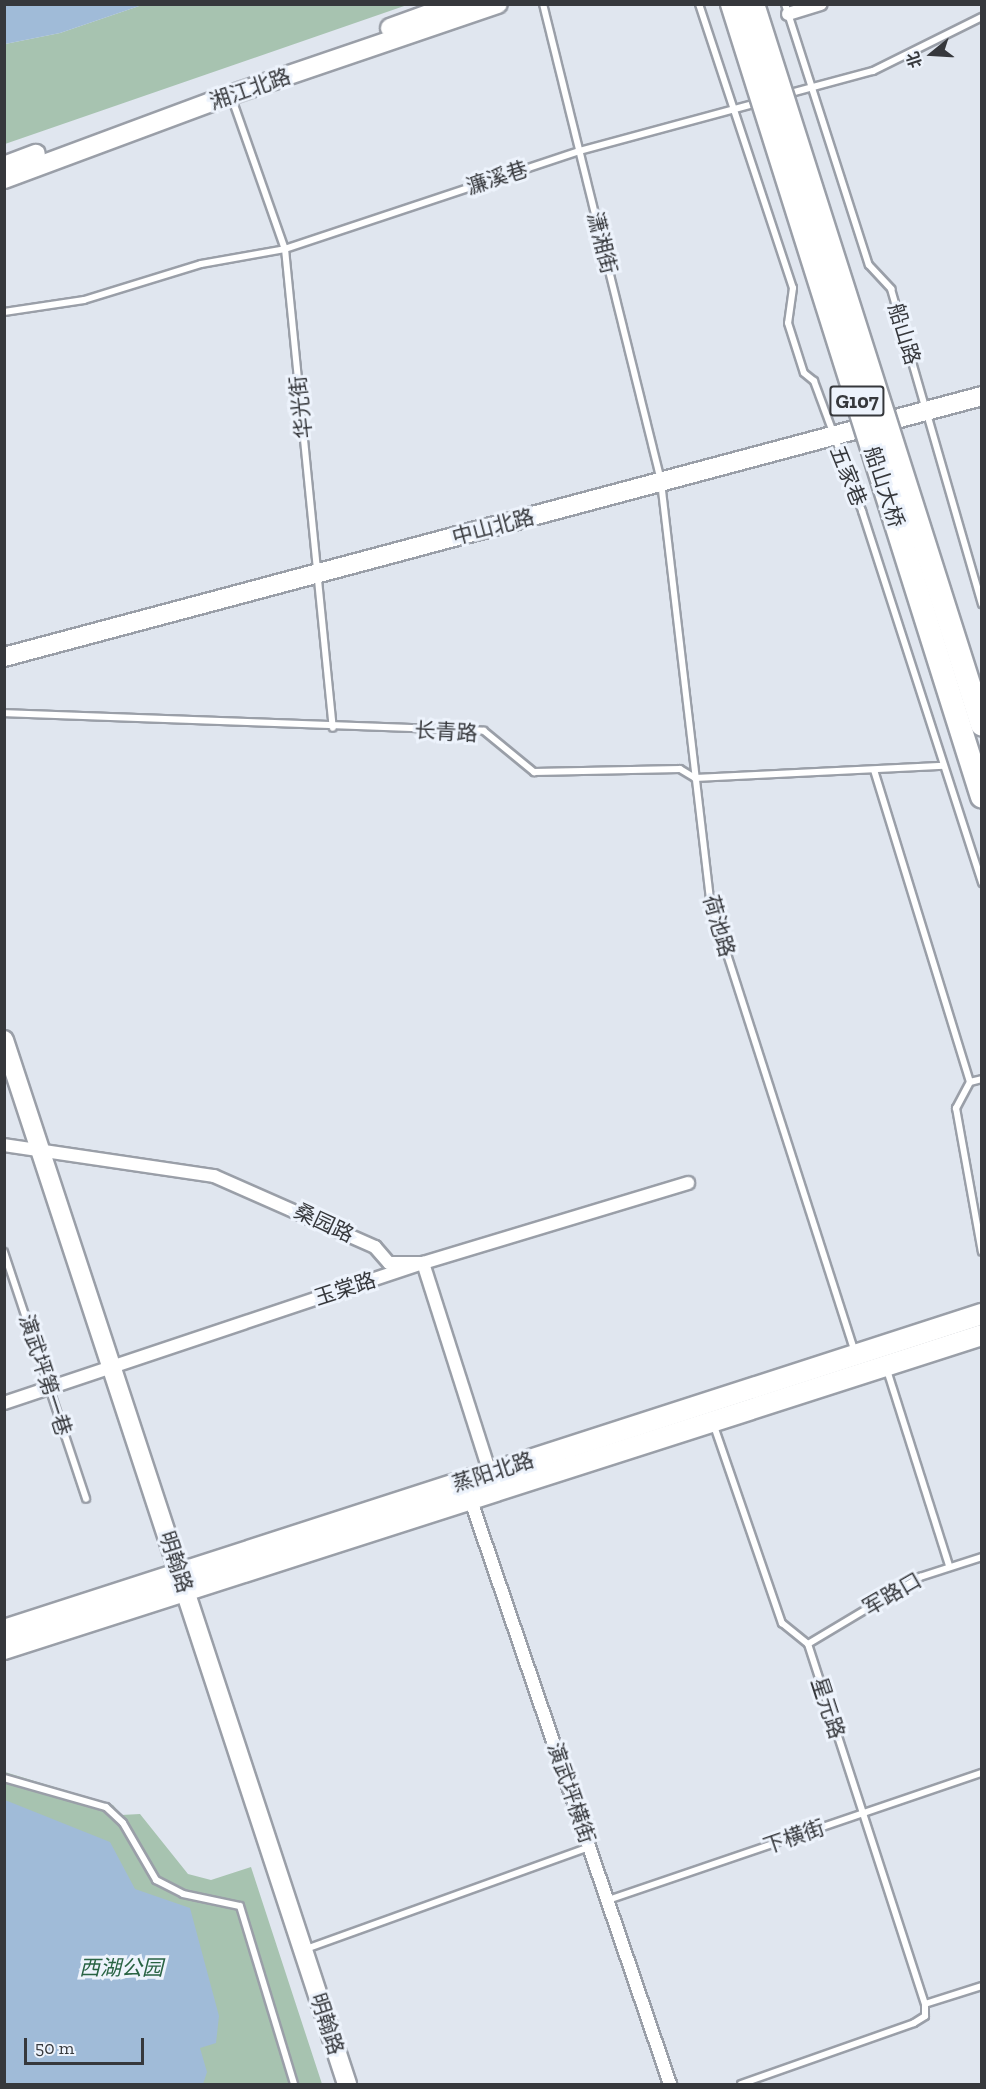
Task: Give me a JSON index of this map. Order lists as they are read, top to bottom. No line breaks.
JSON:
{"streets":{"highway":["G107","船山大桥"],"main road":["湘江北路","中山北路","蒸阳北路","明翰路"],"street":["桑园路","玉棠路","演武坪横街"],"lane":["濂溪巷","潇湘街","船山路","华光街","五家巷","长青路","荷池路","演武坪第一巷","军路口","星元路","下横街"]},"crossings":[["湘江北路","华光街"],["濂溪巷","潇湘街"],["濂溪巷","船山路"],["濂溪巷","华光街"],["濂溪巷","五家巷"],["潇湘街","中山北路"],["潇湘街","荷池路"],["船山路","中山北路"],["华光街","中山北路"],["华光街","长青路"],["五家巷","中山北路"],["五家巷","长青路"],["中山北路","荷池路"],["长青路","荷池路"],["荷池路","蒸阳北路"],["桑园路","玉棠路"],["桑园路","明翰路"],["玉棠路","演武坪第一巷"],["玉棠路","明翰路"],["蒸阳北路","明翰路"],["蒸阳北路","演武坪横街"],["军路口","星元路"],["星元路","下横街"],["演武坪横街","下横街"]],"parks":["西湖公园"],"scale_bar":"50 m","north":"left"}
